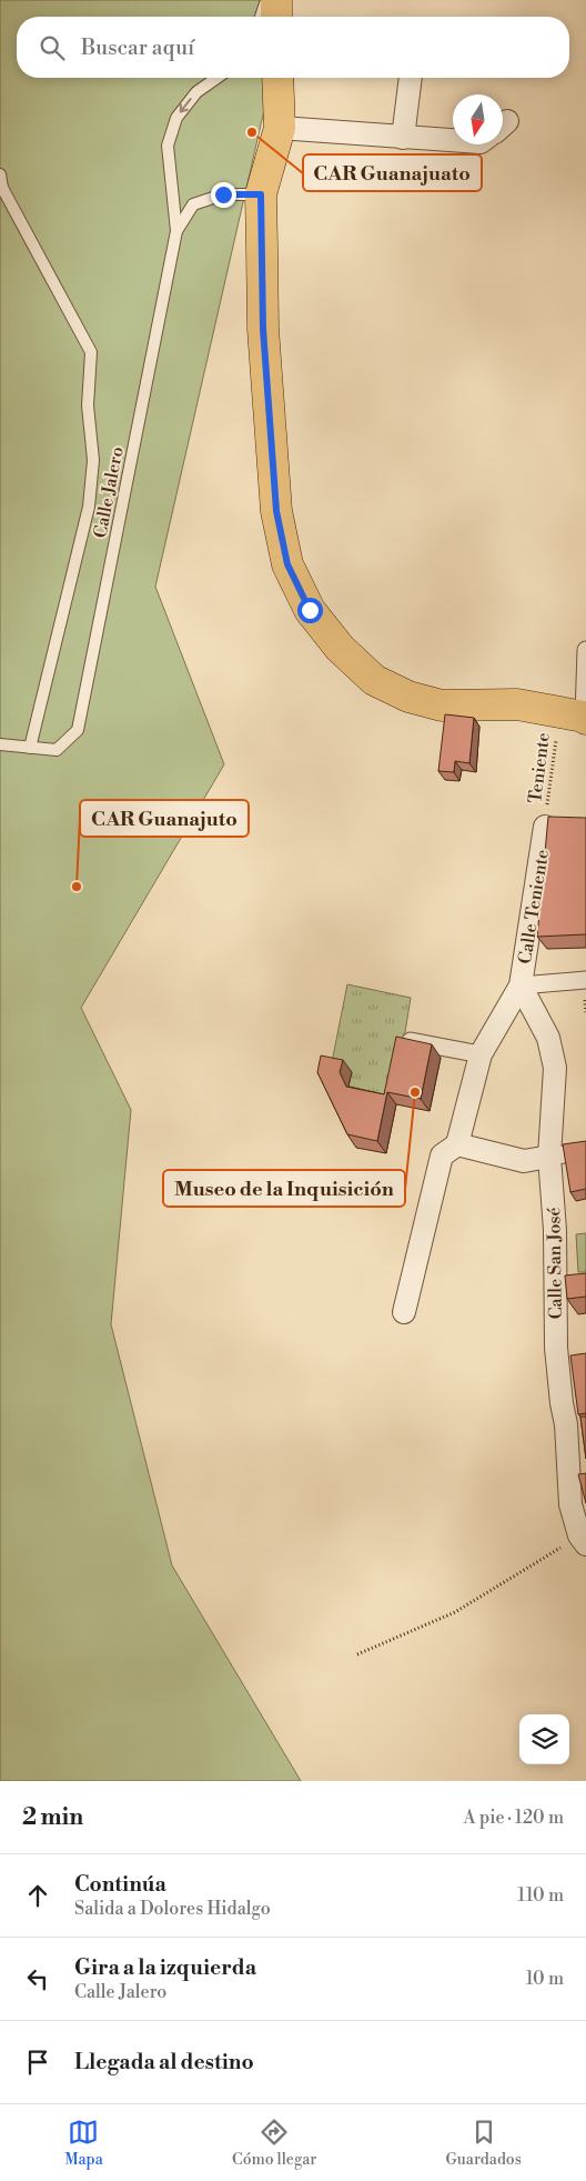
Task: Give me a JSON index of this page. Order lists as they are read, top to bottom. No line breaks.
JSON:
{"streets":{"street":["Calle Teniente","Calle San José"],"lane":["Calle Jalero"],"path":["Teniente"]},"crossings":[["Teniente","Calle Teniente"],["Calle Teniente","Calle San José"]],"places":["CAR Guanajuato","CAR Guanajuto","Museo de la Inquisición"],"north":"bottom","page":{"search":"Buscar aquí","heading":["2 min","A pie · 120 m"],"list":[["Continúa","Salida a Dolores Hidalgo","110 m"],["Gira a la izquierda","Calle Jalero","10 m"],"Llegada al destino"],"nav":["Mapa","Cómo llegar","Guardados"]}}
